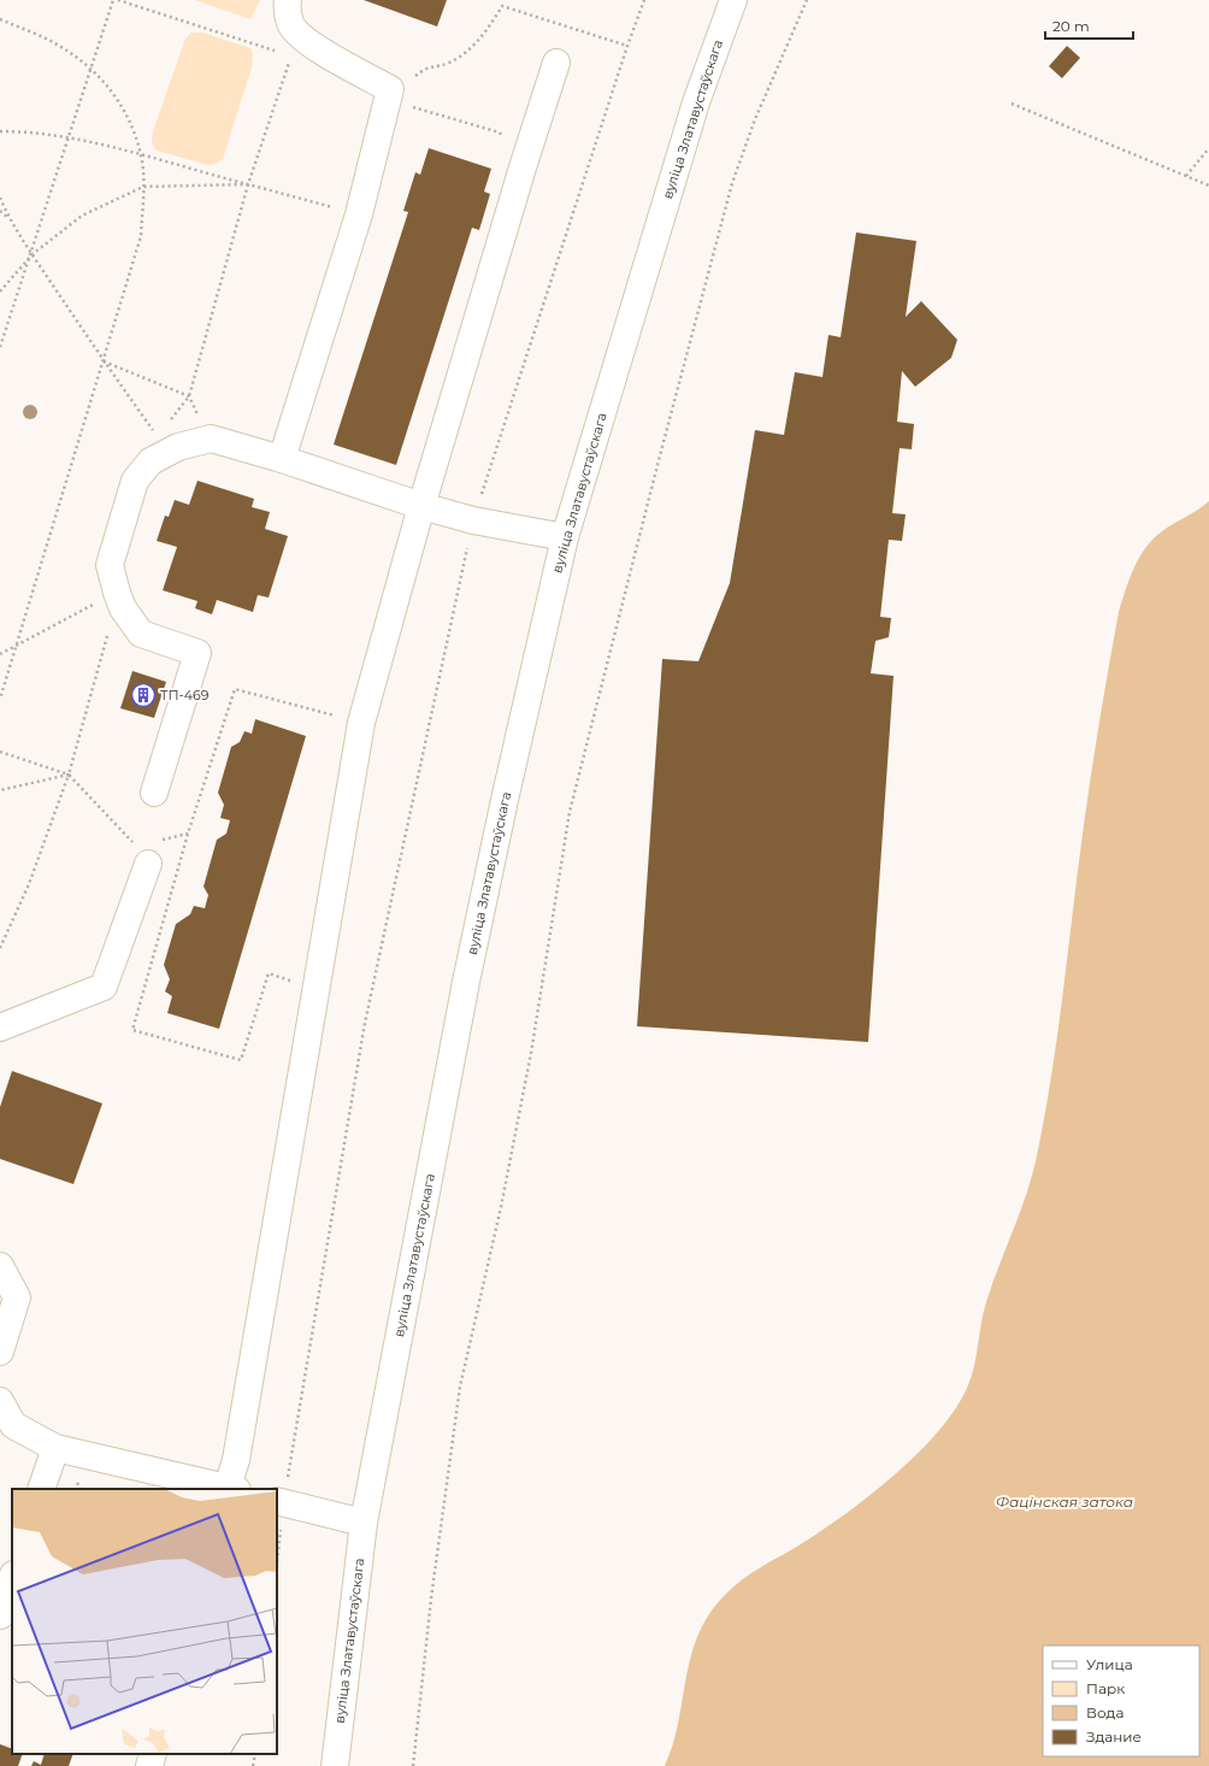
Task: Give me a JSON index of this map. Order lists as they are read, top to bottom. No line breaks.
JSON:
{"streets":{"street":["вуліца Златавустаўскага"]},"water":["Фацінская затока"],"places":{"building":["ТП-469"]},"legend":["Улица","Парк","Вода","Здание"],"scale_bar":"20 m"}
